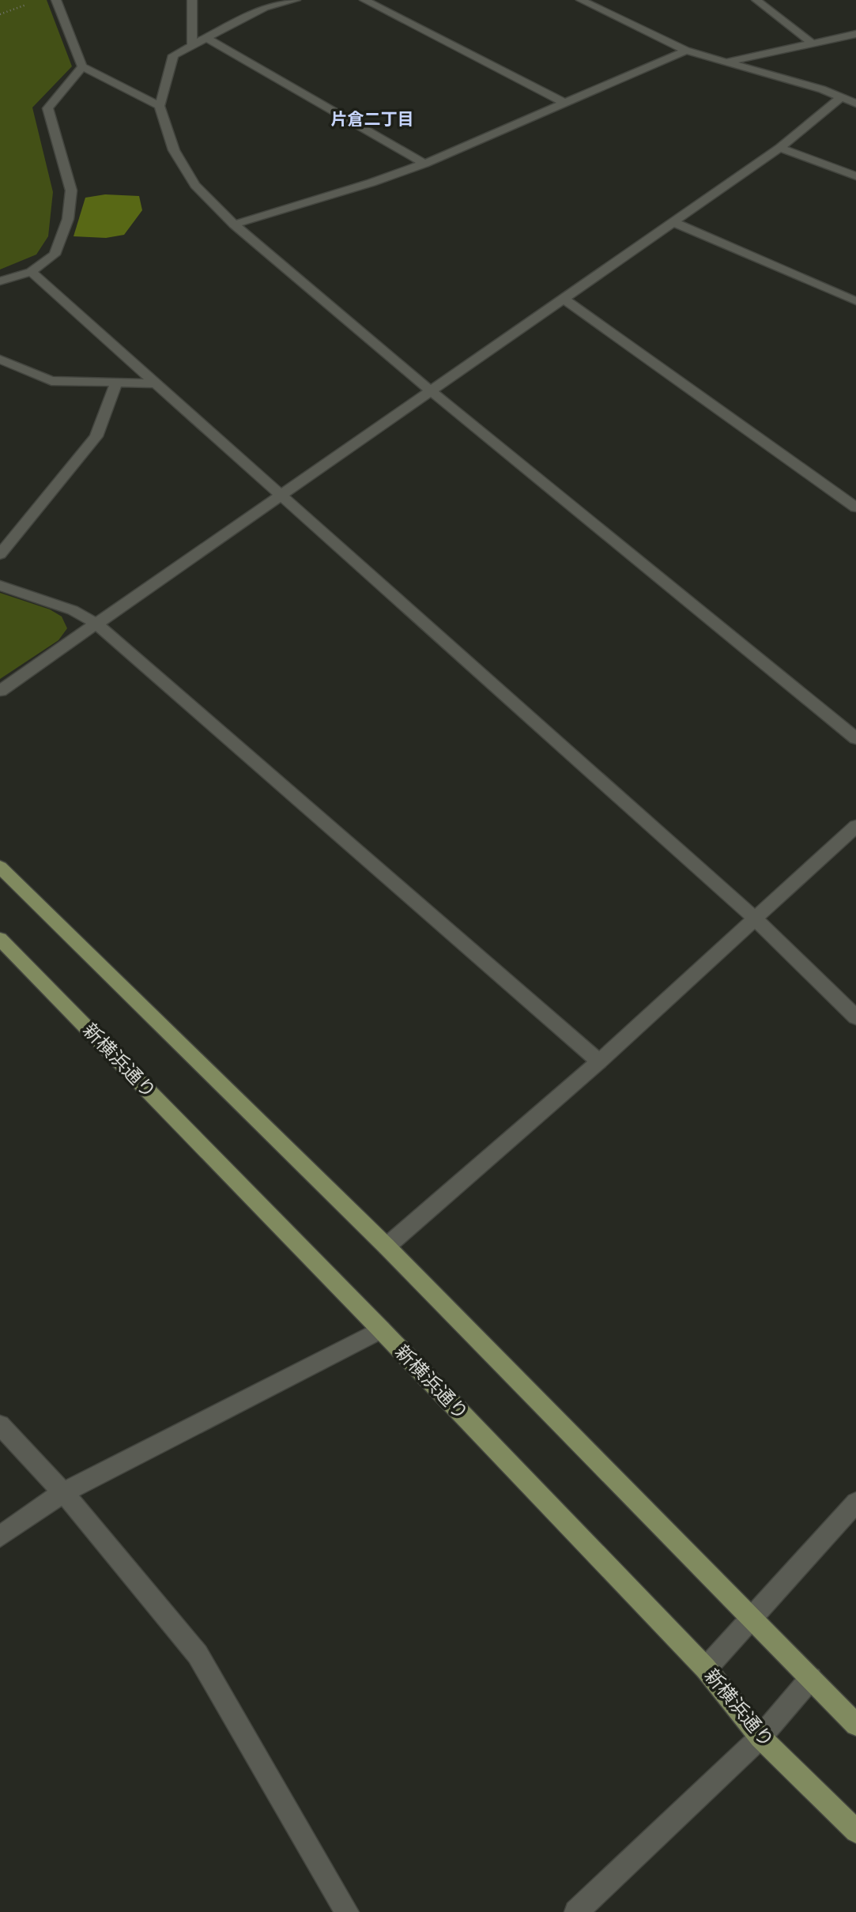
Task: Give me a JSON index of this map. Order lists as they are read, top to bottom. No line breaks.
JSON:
{"streets":{"main road":["新横浜通り"]},"districts":["片倉二丁目"]}
